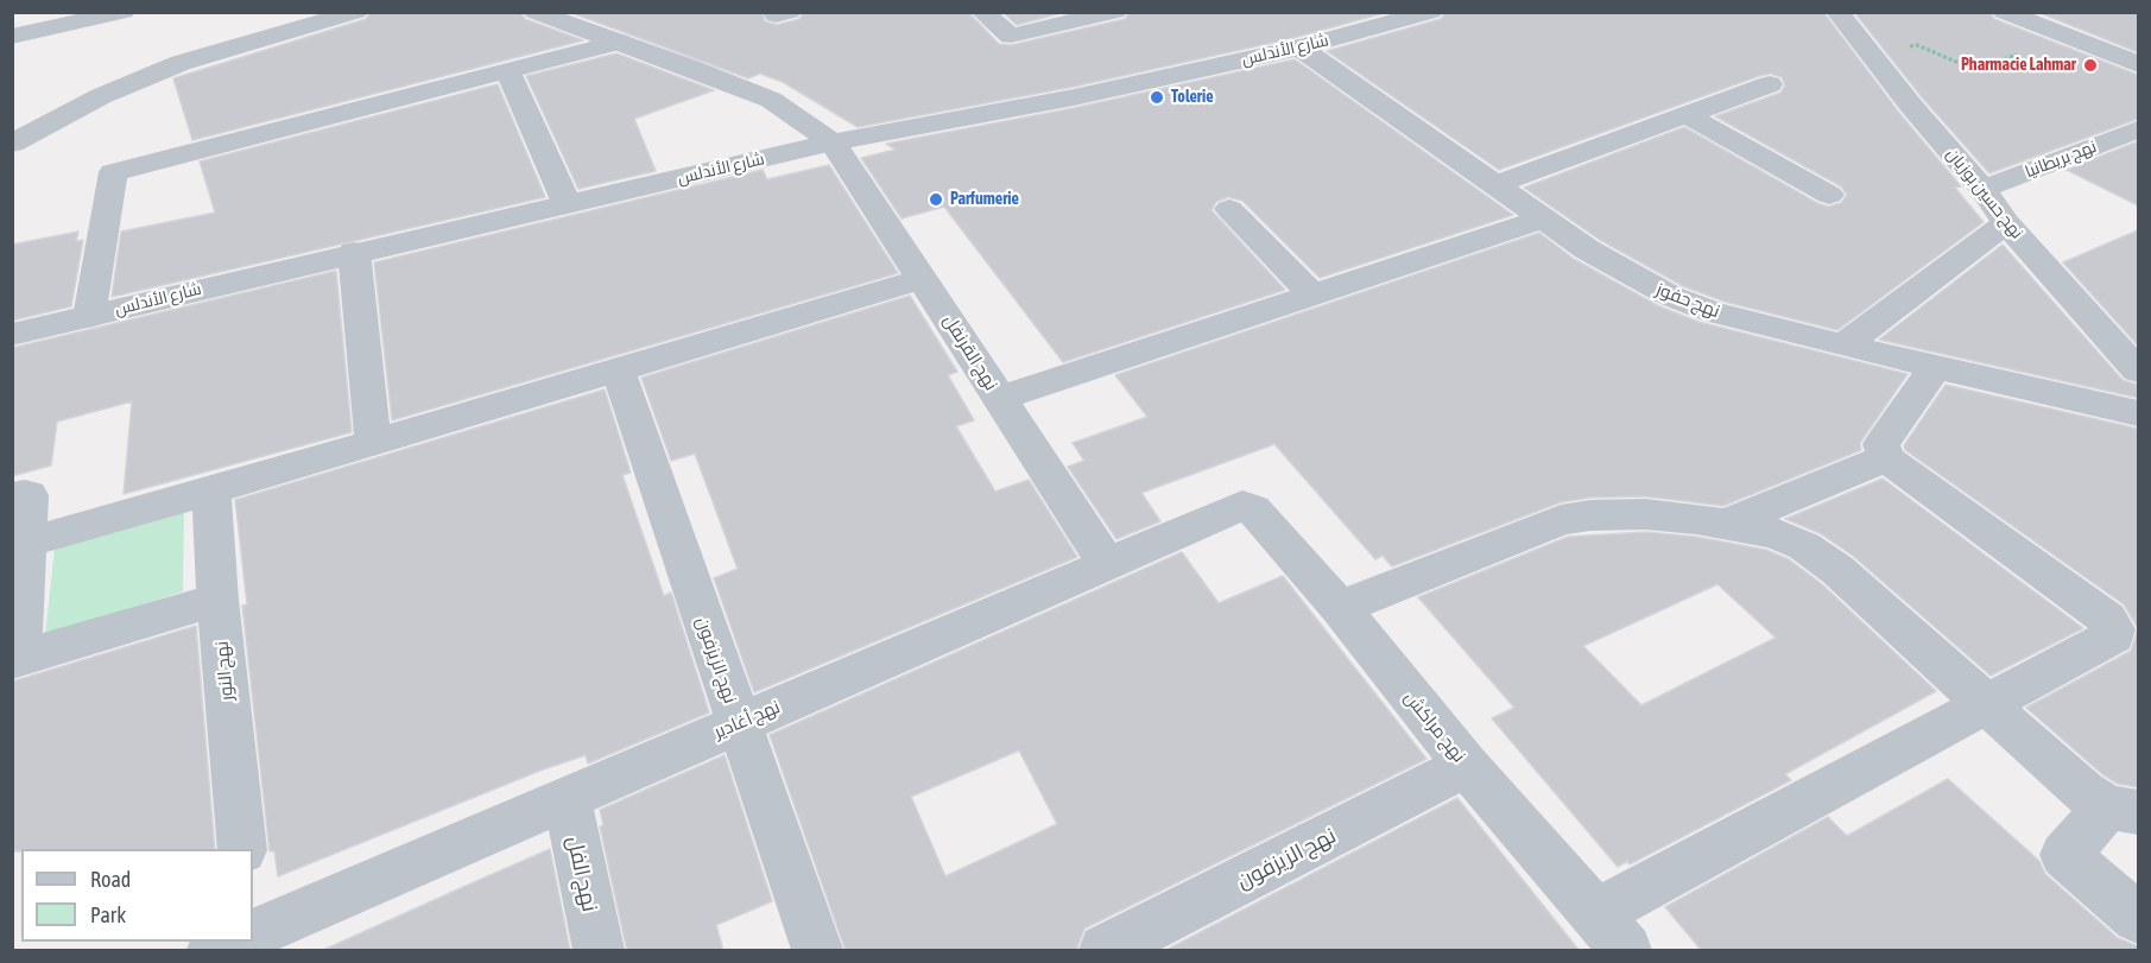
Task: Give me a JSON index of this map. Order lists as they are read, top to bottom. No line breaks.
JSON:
{"streets":{"street":["شارع الأندلس","نهج بريطانيا","نهج حسين بوزيان","نهج حفوز","نهج القرنفل","نهج الزيزفون","نهج النور","نهج أغادير","نهج مراكش","نهج الفل"]},"crossings":[["شارع الأندلس","نهج حفوز"],["شارع الأندلس","نهج القرنفل"],["نهج بريطانيا","نهج حسين بوزيان"],["نهج القرنفل","نهج أغادير"],["نهج الزيزفون","نهج أغادير"],["نهج الزيزفون","نهج مراكش"],["نهج أغادير","نهج مراكش"],["نهج أغادير","نهج الفل"]],"places":["Pharmacie Lahmar","Tolerie","Parfumerie"],"legend":["Road","Park"]}
